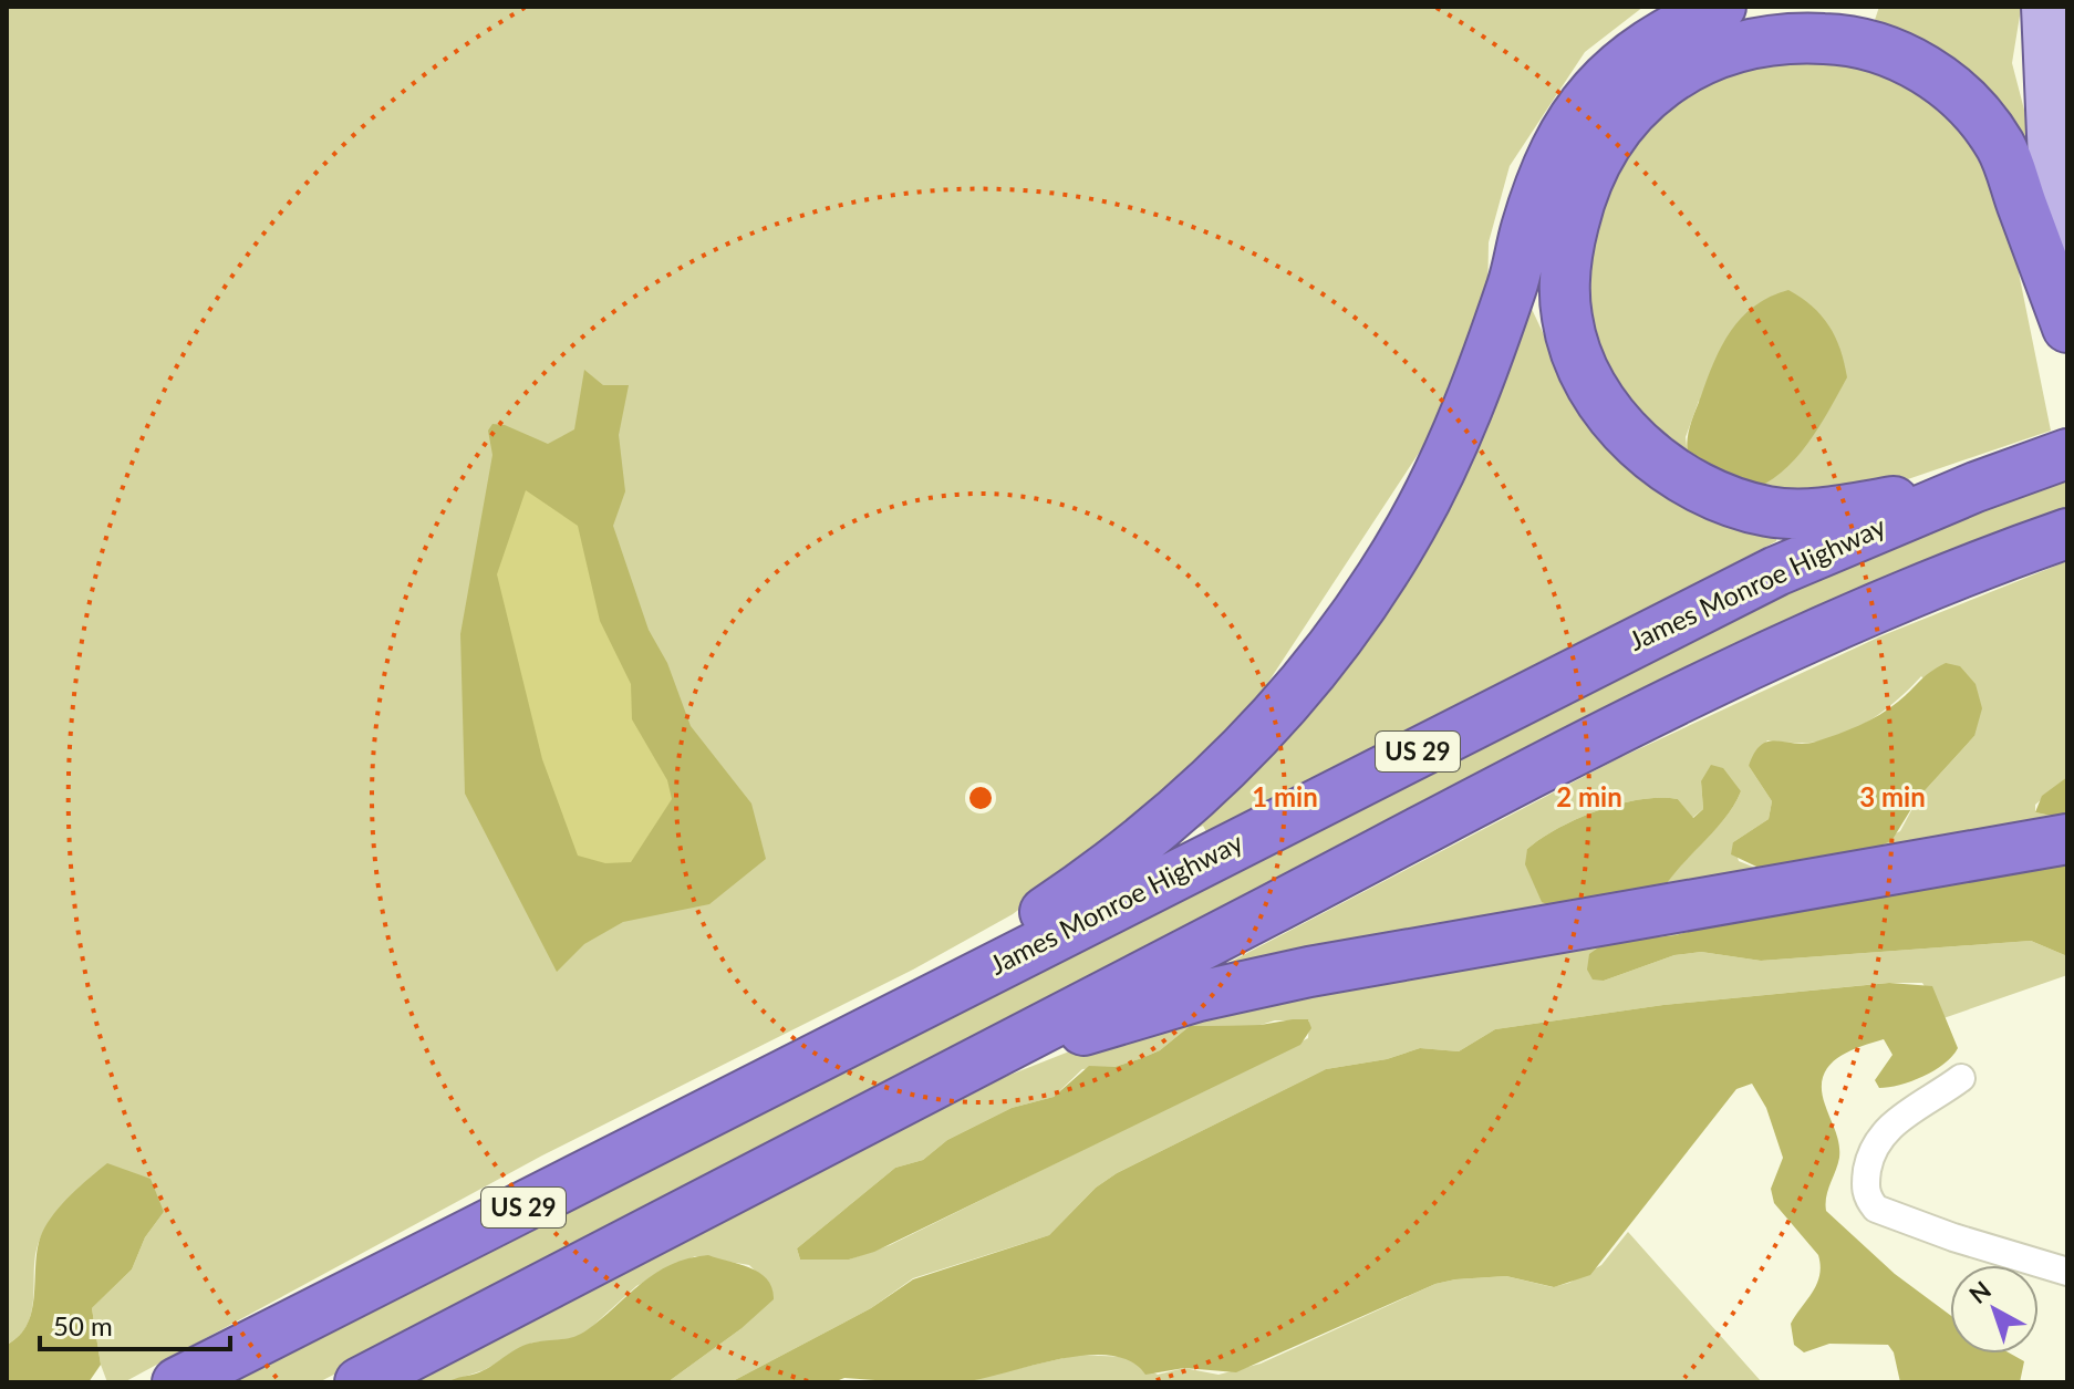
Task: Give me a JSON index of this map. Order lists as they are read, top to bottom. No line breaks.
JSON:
{"streets":{"highway":["James Monroe Highway","US 29"]},"scale_bar":"50 m","north":"top left","rings":["1 min","2 min","3 min"]}
